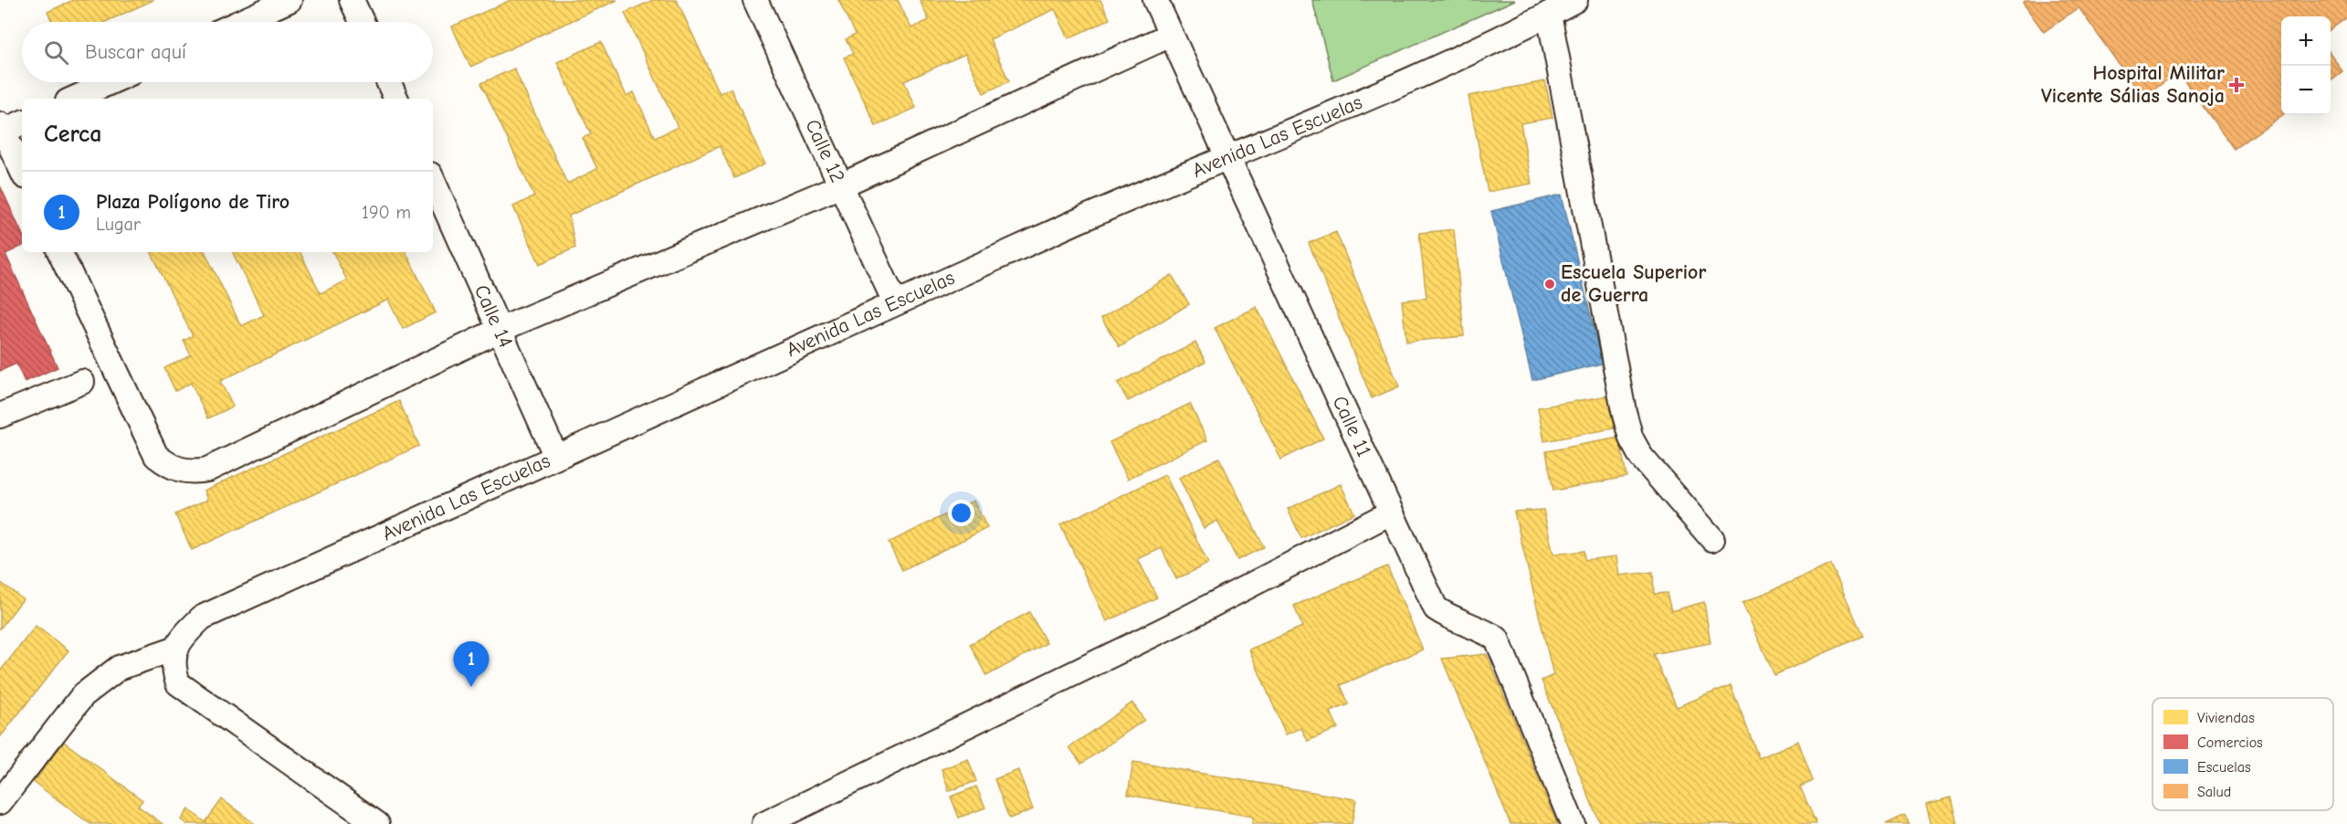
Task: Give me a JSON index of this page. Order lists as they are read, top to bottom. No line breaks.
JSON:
{"streets":{"street":["Avenida Las Escuelas","Calle 12","Calle 14","Calle 11"]},"crossings":[["Avenida Las Escuelas","Calle 12"],["Avenida Las Escuelas","Calle 14"],["Avenida Las Escuelas","Calle 11"]],"places":{"health":["Hospital Militar Vicente Sálias Sanoja"],"other":["Escuela Superior de Guerra"]},"legend":["Viviendas","Comercios","Escuelas","Salud"],"page":{"map_buttons":["+","−"],"search":"Buscar aquí","heading":"Cerca","list":[{"mark":"1","name":"Plaza Polígono de Tiro","note":"Lugar","value":"190 m"}],"pins":"1"}}
